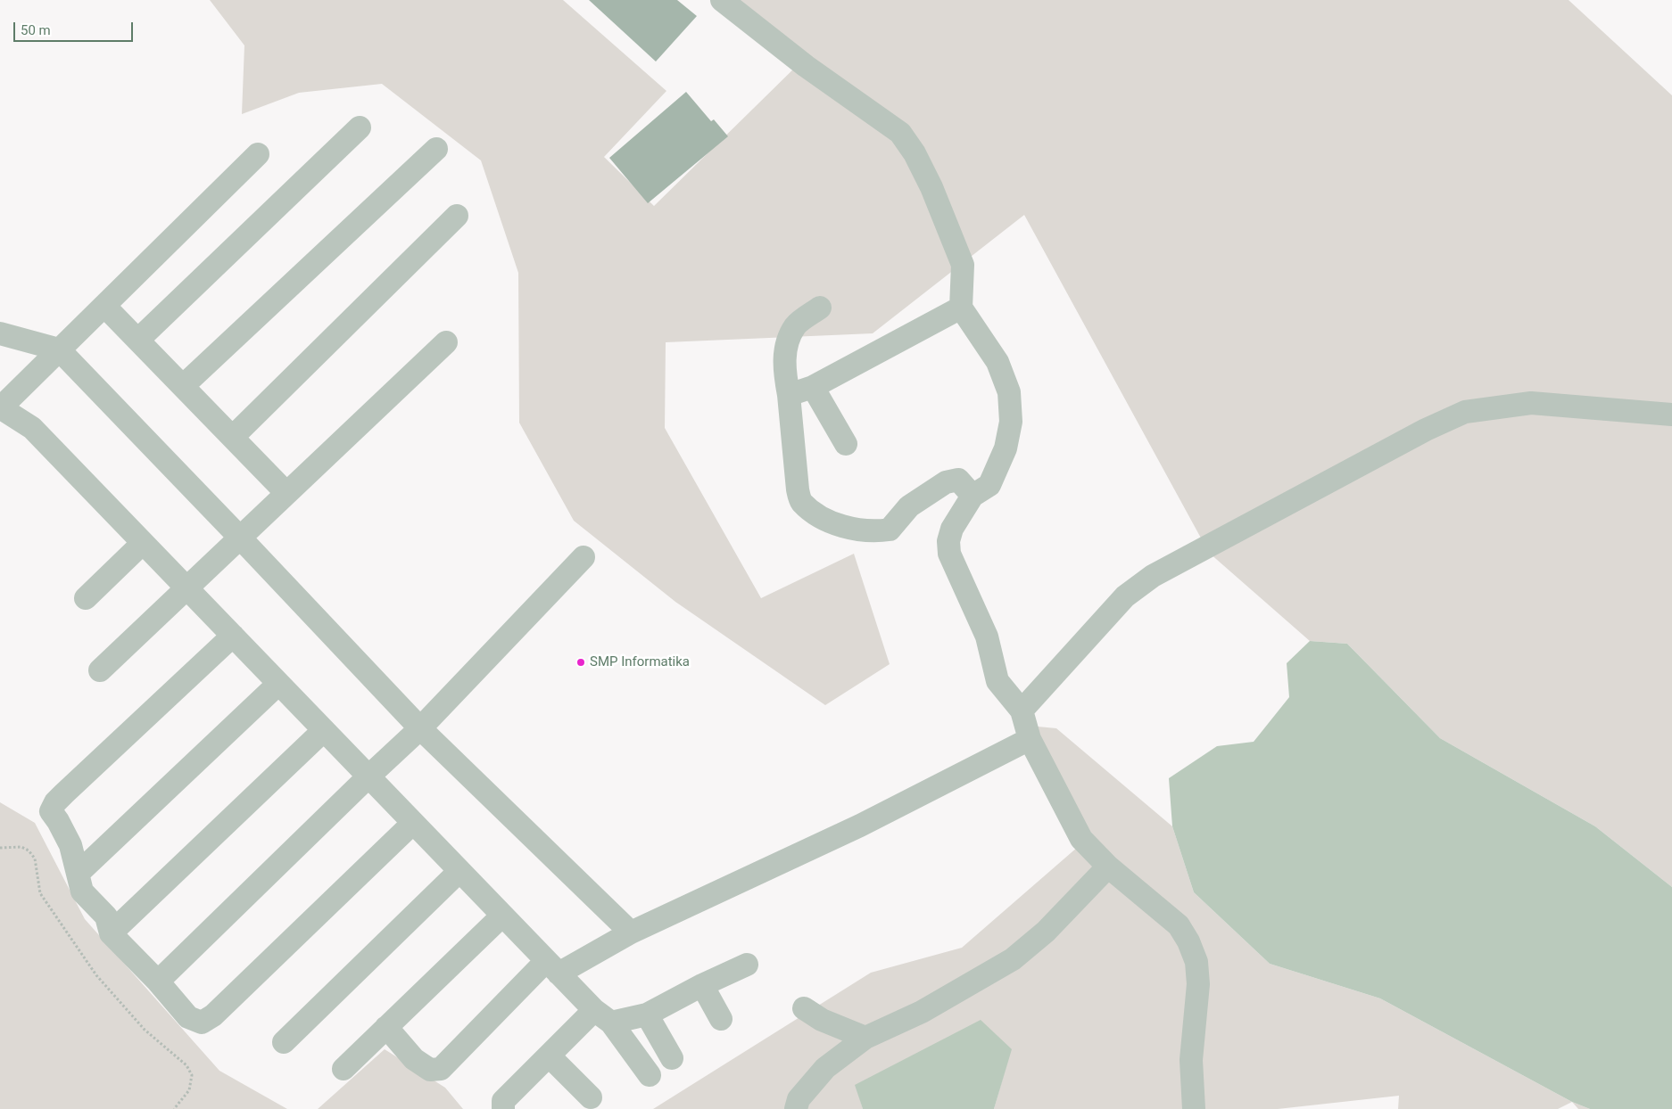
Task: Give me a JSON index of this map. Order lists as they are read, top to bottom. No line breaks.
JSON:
{"places":["SMP Informatika"],"scale_bar":"50 m"}
